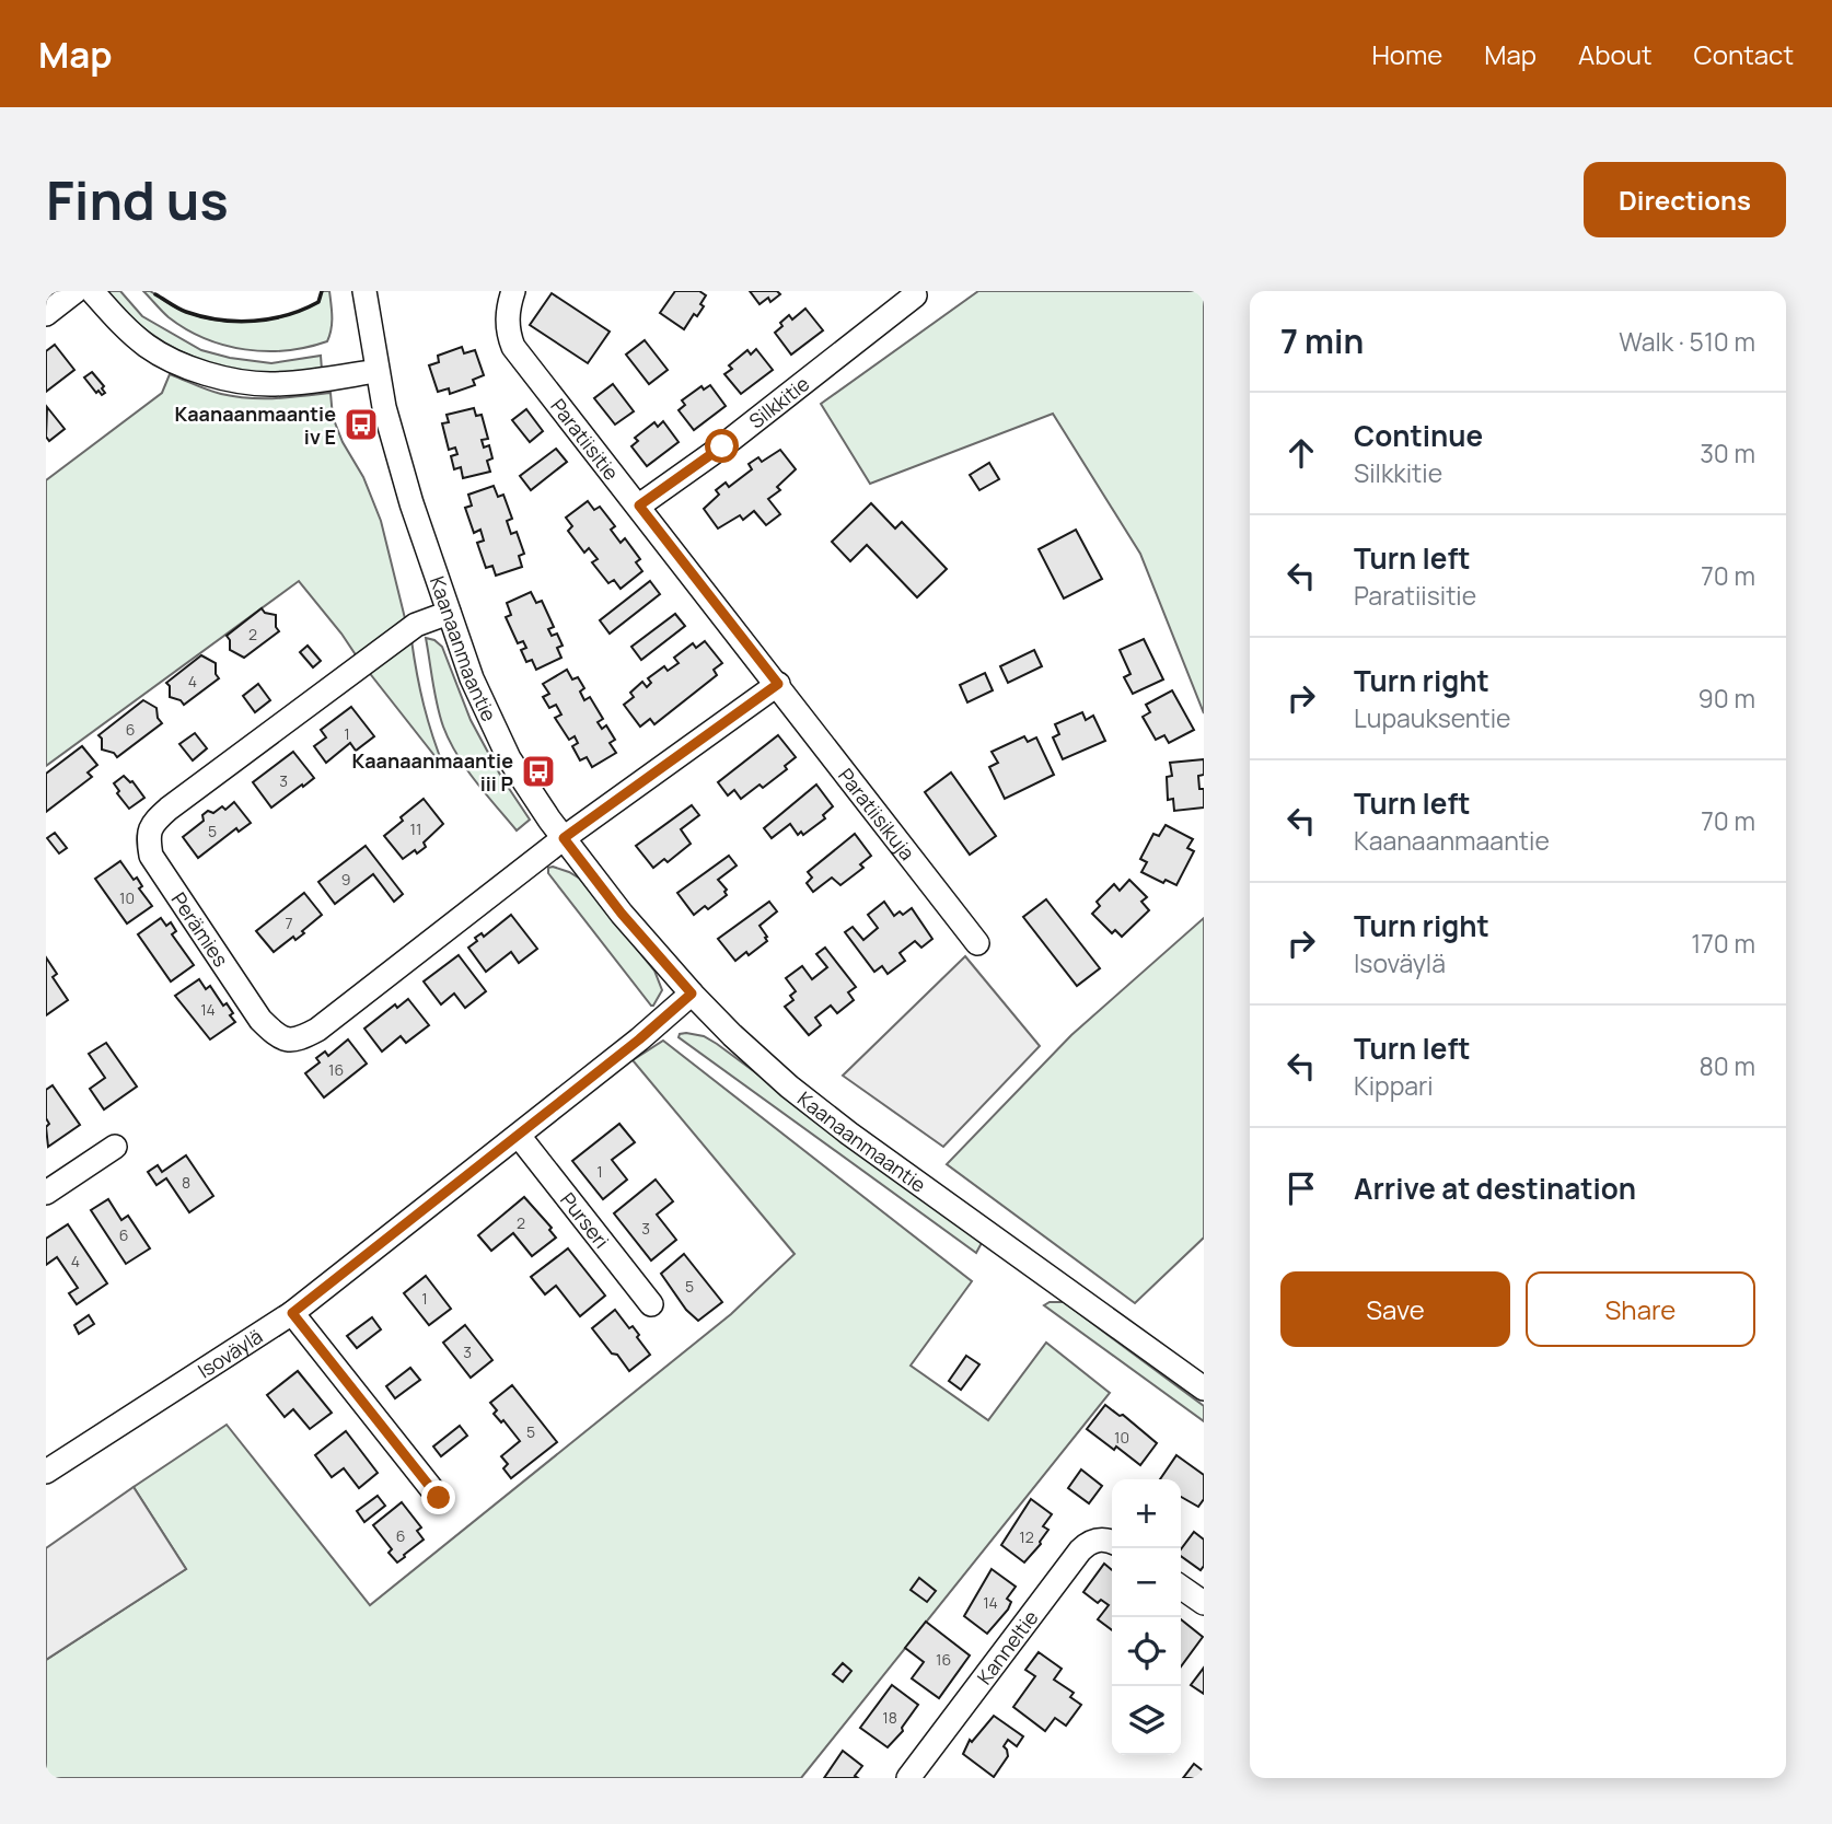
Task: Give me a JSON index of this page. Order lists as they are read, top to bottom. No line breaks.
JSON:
{"streets":{"street":["Silkkitie","Paratiisitie","Kaanaanmaantie","Paratiisikuja","Perämies","Purseri","Isoväylä","Kanneltie"]},"crossings":[["Silkkitie","Paratiisitie"],["Paratiisitie","Paratiisikuja"],["Kaanaanmaantie","Perämies"],["Kaanaanmaantie","Isoväylä"],["Purseri","Isoväylä"]],"places":{"bus stop":["Kaanaanmaantie iv E","Kaanaanmaantie iii P"]},"house_numbers":["2","4","6","1","3","11","5","9","10","7","14","16","1","8","2","3","6","4","5","1","3","5","10","6","12","14","16","18"],"page":{"header":"Map","nav":["Home","Map","About","Contact"],"buttons":["Directions",["Save","Share"]],"title":"Find us","heading":["7 min","Walk · 510 m"],"list":[["Continue","Silkkitie","30 m"],["Turn left","Paratiisitie","70 m"],["Turn right","Lupauksentie","90 m"],["Turn left","Kaanaanmaantie","70 m"],["Turn right","Isoväylä","170 m"],["Turn left","Kippari","80 m"],"Arrive at destination"],"map_buttons":["+","−"]}}
